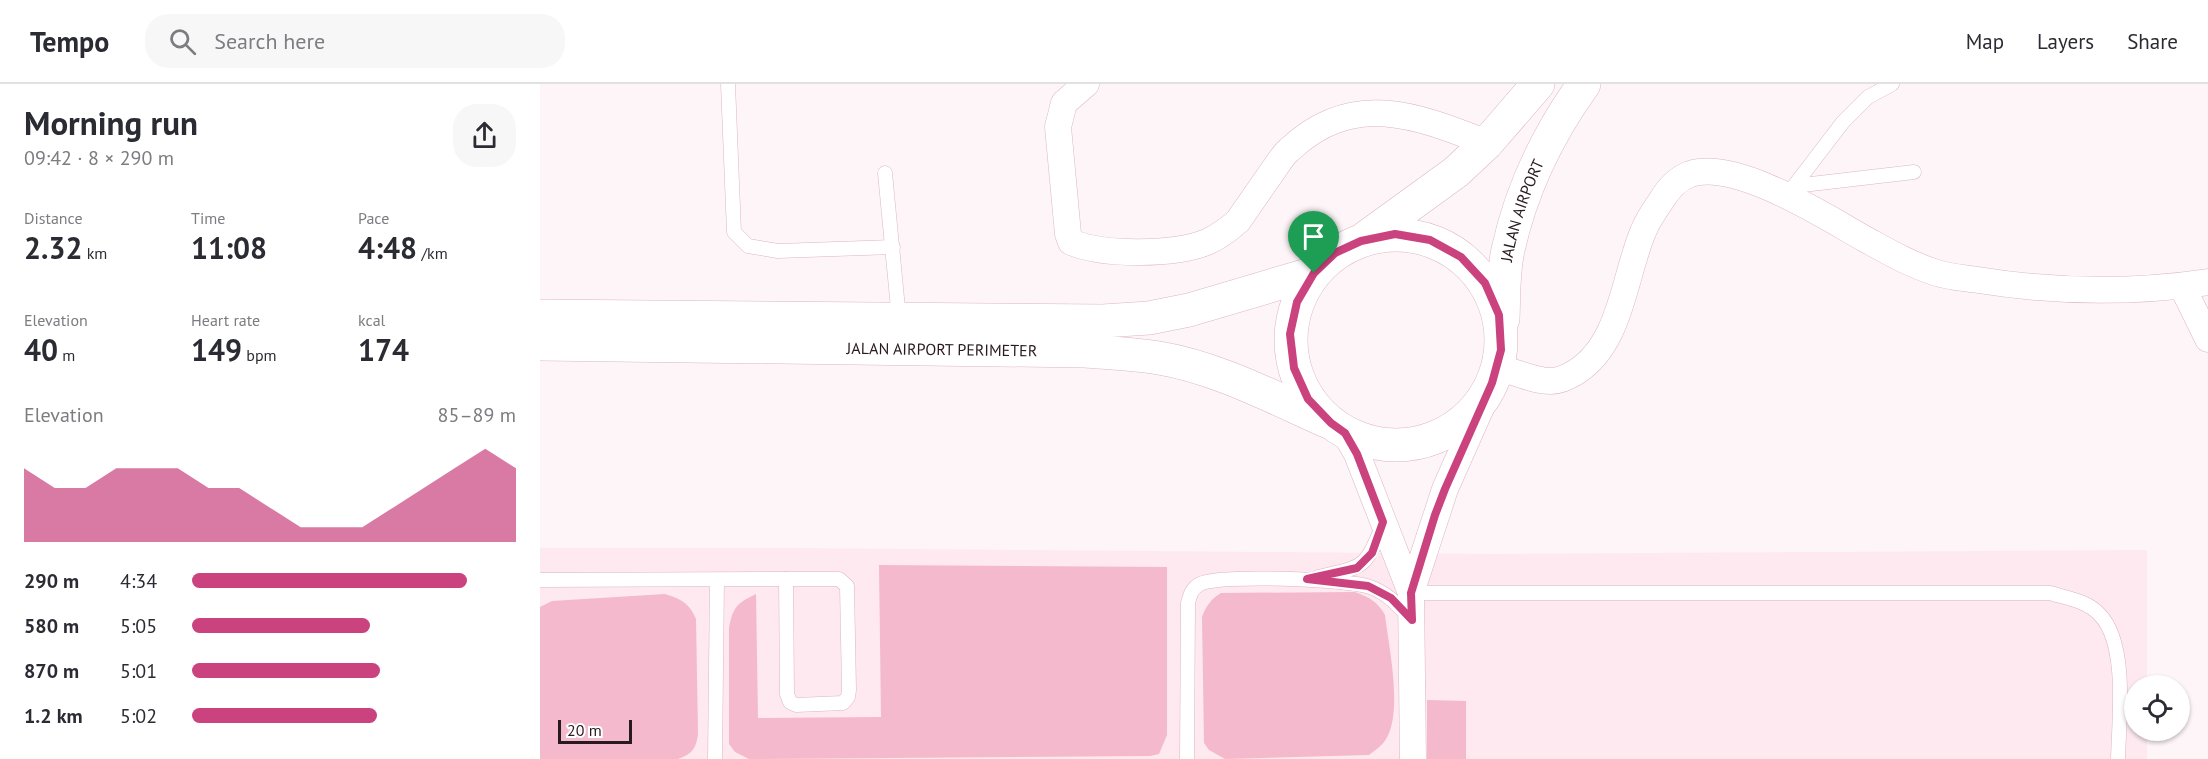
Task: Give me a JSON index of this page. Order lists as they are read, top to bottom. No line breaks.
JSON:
{"streets":{"main road":["JALAN AIRPORT","JALAN AIRPORT PERIMETER"]},"crossings":[["JALAN AIRPORT","JALAN AIRPORT PERIMETER"]],"scale_bar":"20 m","page":{"header":"Tempo","search":"Search here","nav":["Map","Layers","Share"],"heading":["Morning run","09:42 · 8 × 290 m"],"stats":[["Distance","2.32 km"],["Time","11:08"],["Pace","4:48 /km"],["Elevation","40 m"],["Heart rate","149 bpm"],["kcal","174"]],"chart":["Elevation","85–89 m"],"list":[{"name":"290 m","note":"4:34"},{"name":"580 m","note":"5:05"},{"name":"870 m","note":"5:01"},{"name":"1.2 km","note":"5:02"}],"scale":"20 m"}}
